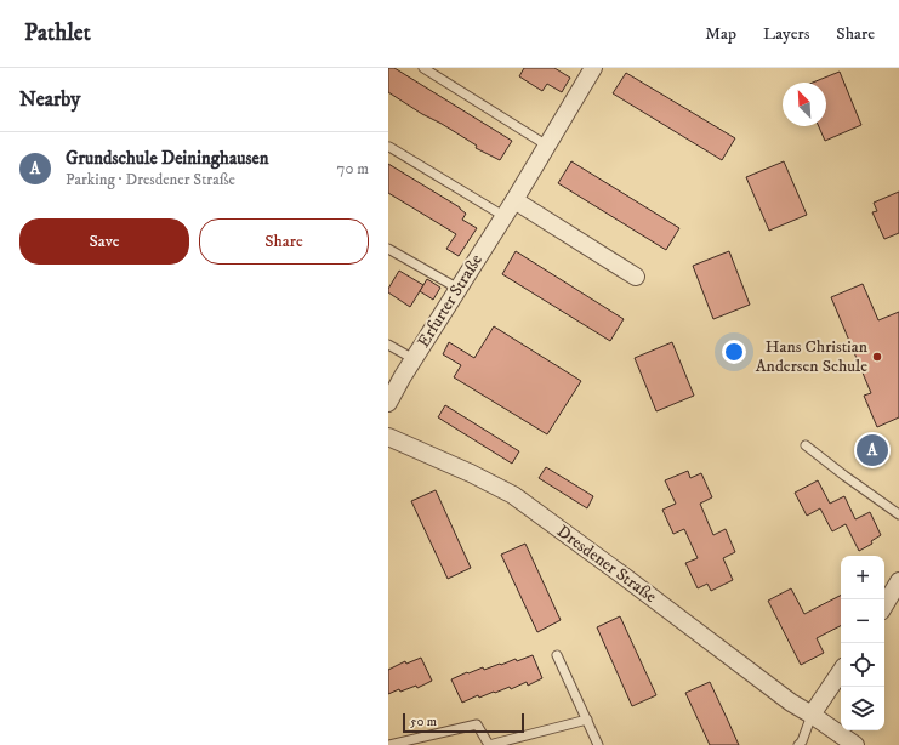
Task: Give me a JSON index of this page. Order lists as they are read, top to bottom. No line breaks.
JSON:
{"streets":{"street":["Erfurter Straße","Dresdener Straße"]},"places":["Hans Christian Andersen Schule"],"scale_bar":"50 m","north":"top left","page":{"header":"Pathlet","nav":["Map","Layers","Share"],"heading":"Nearby","list":[{"mark":"A","name":"Grundschule Deininghausen","note":"Parking · Dresdener Straße","value":"70 m"}],"buttons":["Save","Share"],"pins":"A","map_buttons":["+","−"],"scale":"50 m"}}
